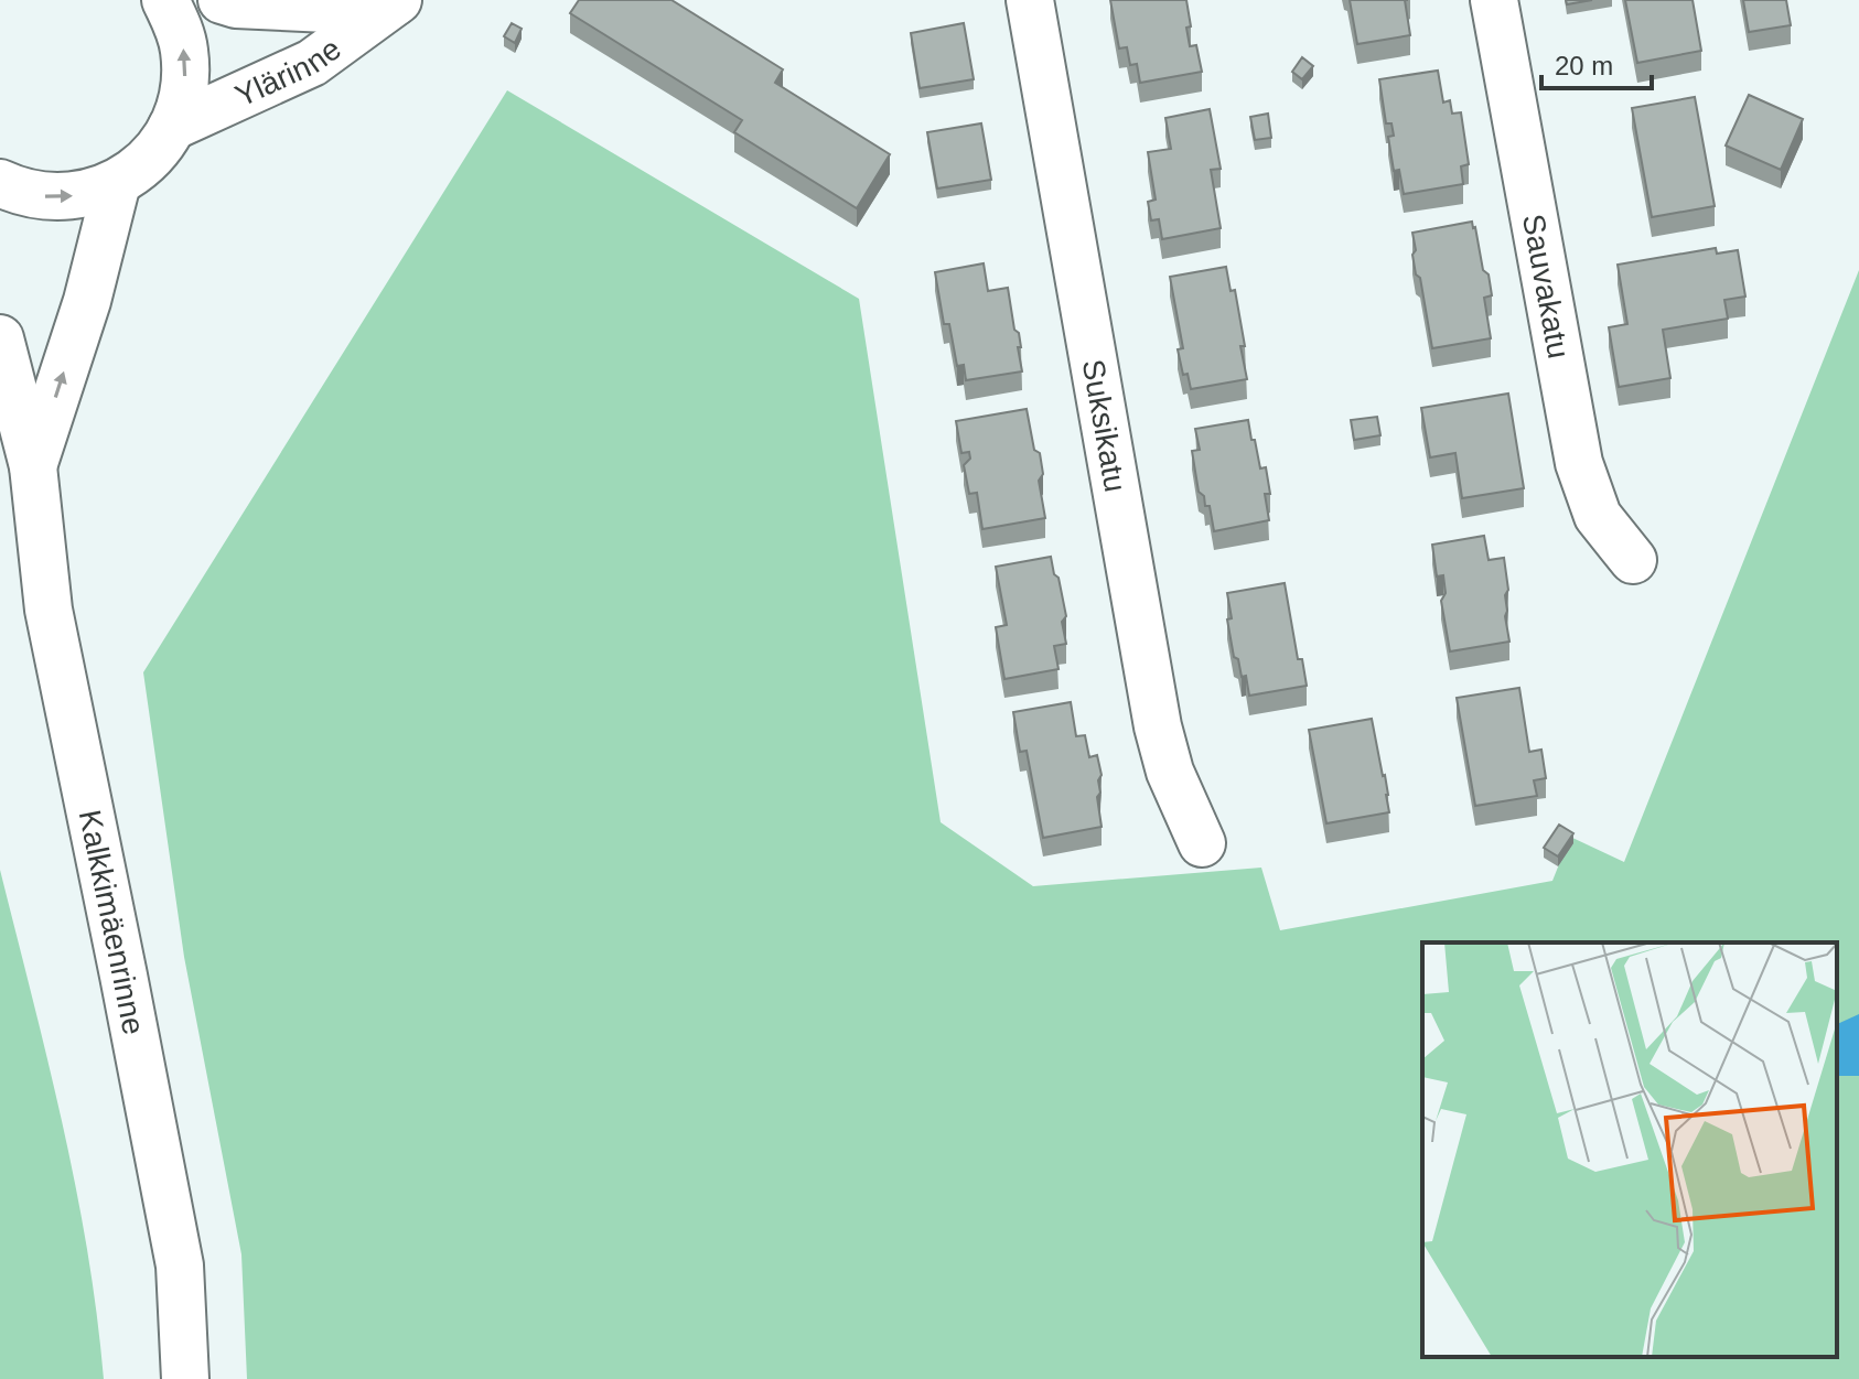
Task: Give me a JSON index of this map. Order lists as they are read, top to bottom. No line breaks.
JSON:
{"streets":{"street":["Ylärinne","Sauvakatu","Suksikatu","Kalkkimäenrinne"]},"scale_bar":"20 m"}
